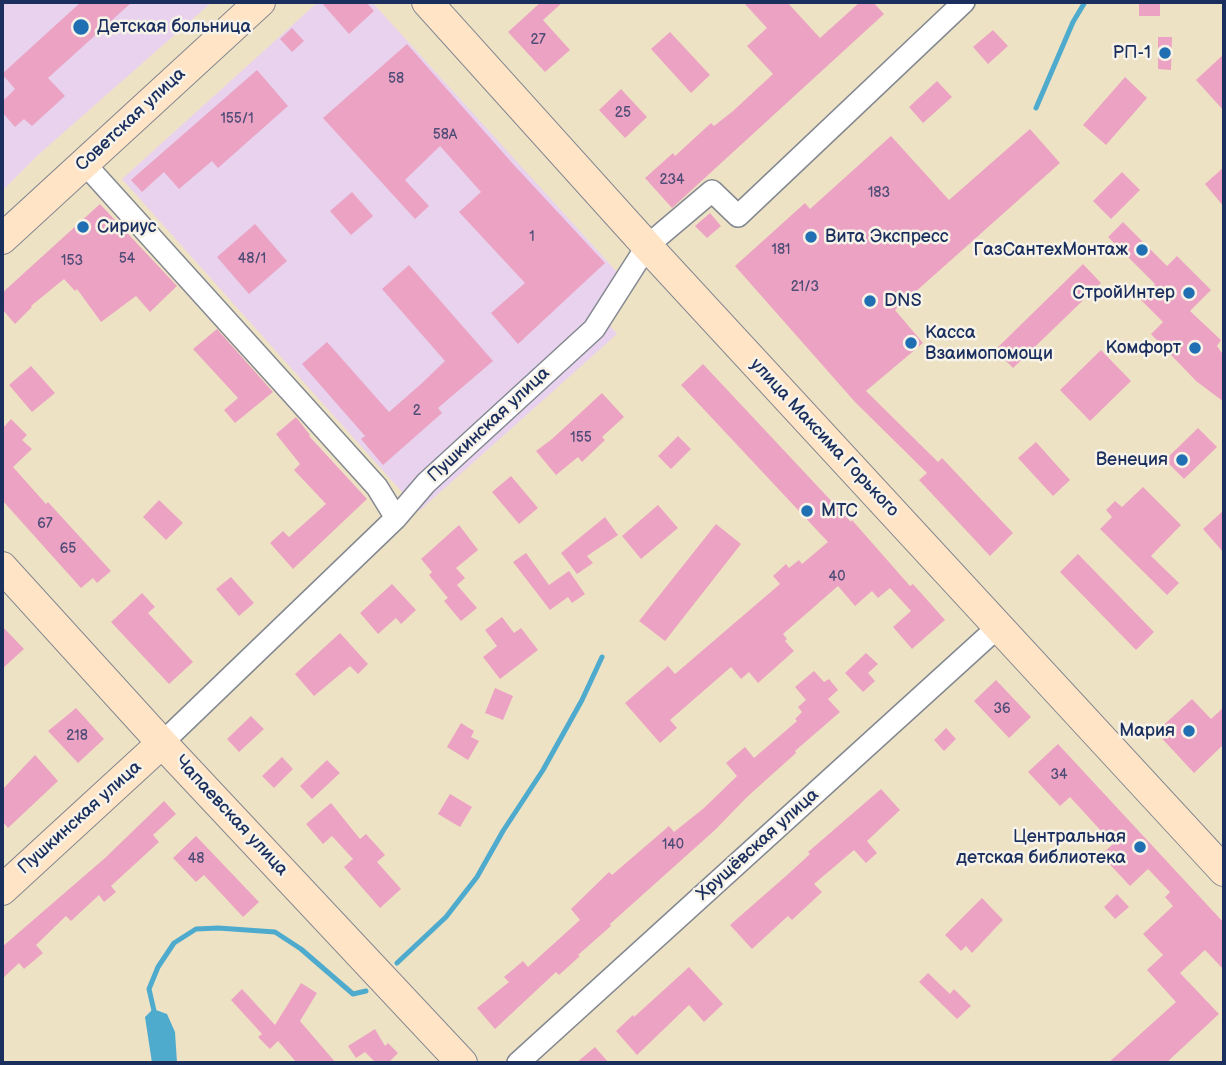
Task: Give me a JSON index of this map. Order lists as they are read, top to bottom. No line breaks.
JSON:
{"streets":{"main road":["Советская улица","Пушкинская улица","улица Максима Горького","Чапаевская улица"],"street":["Хрущёвская улица"]},"crossings":[["Пушкинская улица","улица Максима Горького"],["Пушкинская улица","Чапаевская улица"],["улица Максима Горького","Хрущёвская улица"]],"places":["Детская больница","РП-1","Сириус","Вита Экспресс","ГазСантехМонтаж","СтройИнтер","DNS","Касса Взаимопомощи","Комфорт","Венеция","МТС","Мария","Центральная детская библиотека"],"house_numbers":["27","58","25","155/1","58А","234","183","1","181","54","48/1","153","21/3","2","155","67","65","40","36","218","34","140","48"]}
